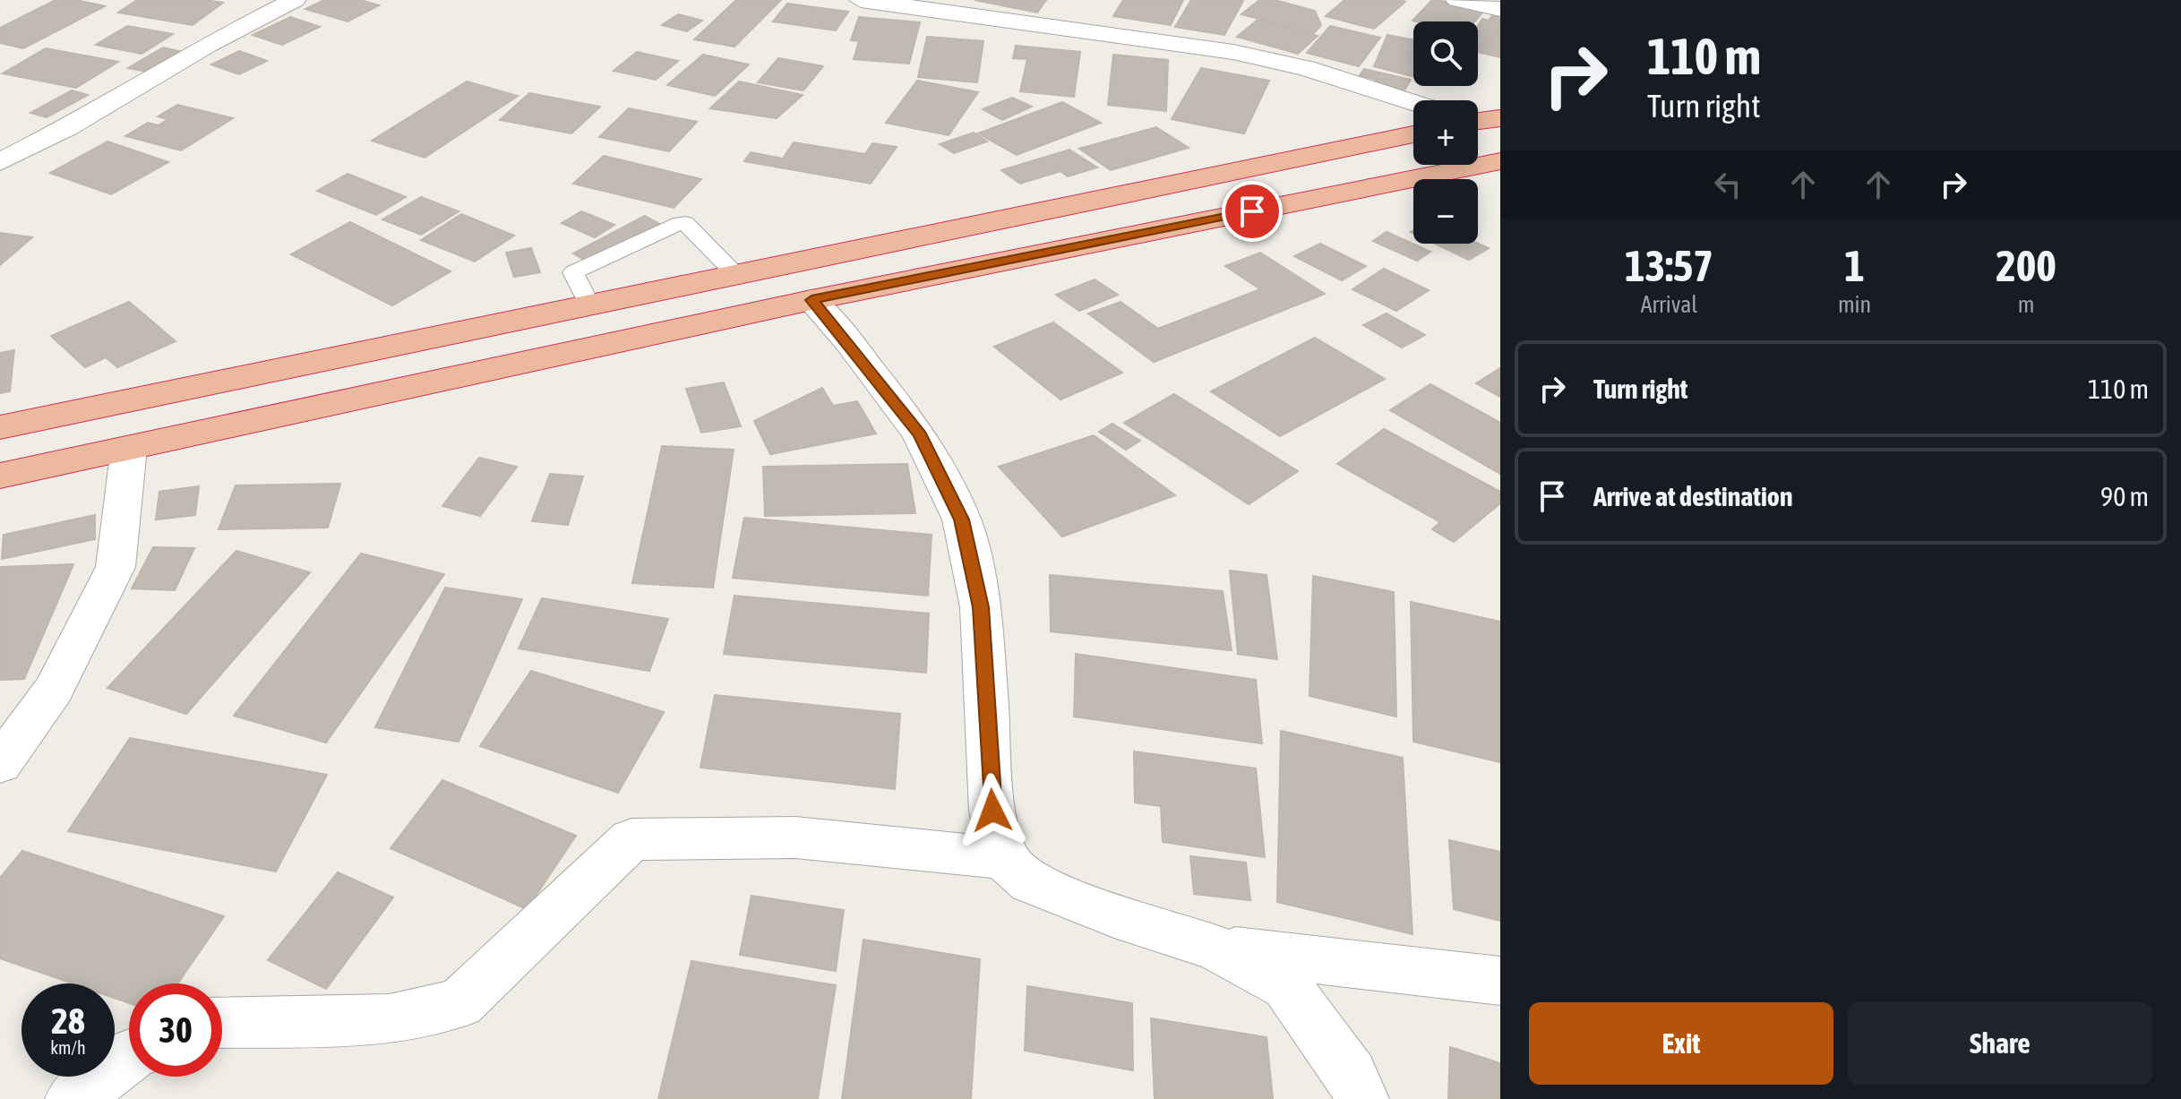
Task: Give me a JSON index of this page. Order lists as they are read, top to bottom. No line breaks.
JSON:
{"page":{"turn":["110 m","Turn right"],"map_buttons":["+","−"],"eta":["13:57","Arrival","1","min","200","m"],"list":[{"name":"Turn right","value":"110 m"},{"name":"Arrive at destination","value":"90 m"}],"speed":"28 km/h","limit":"30","buttons":["Exit","Share"]}}
